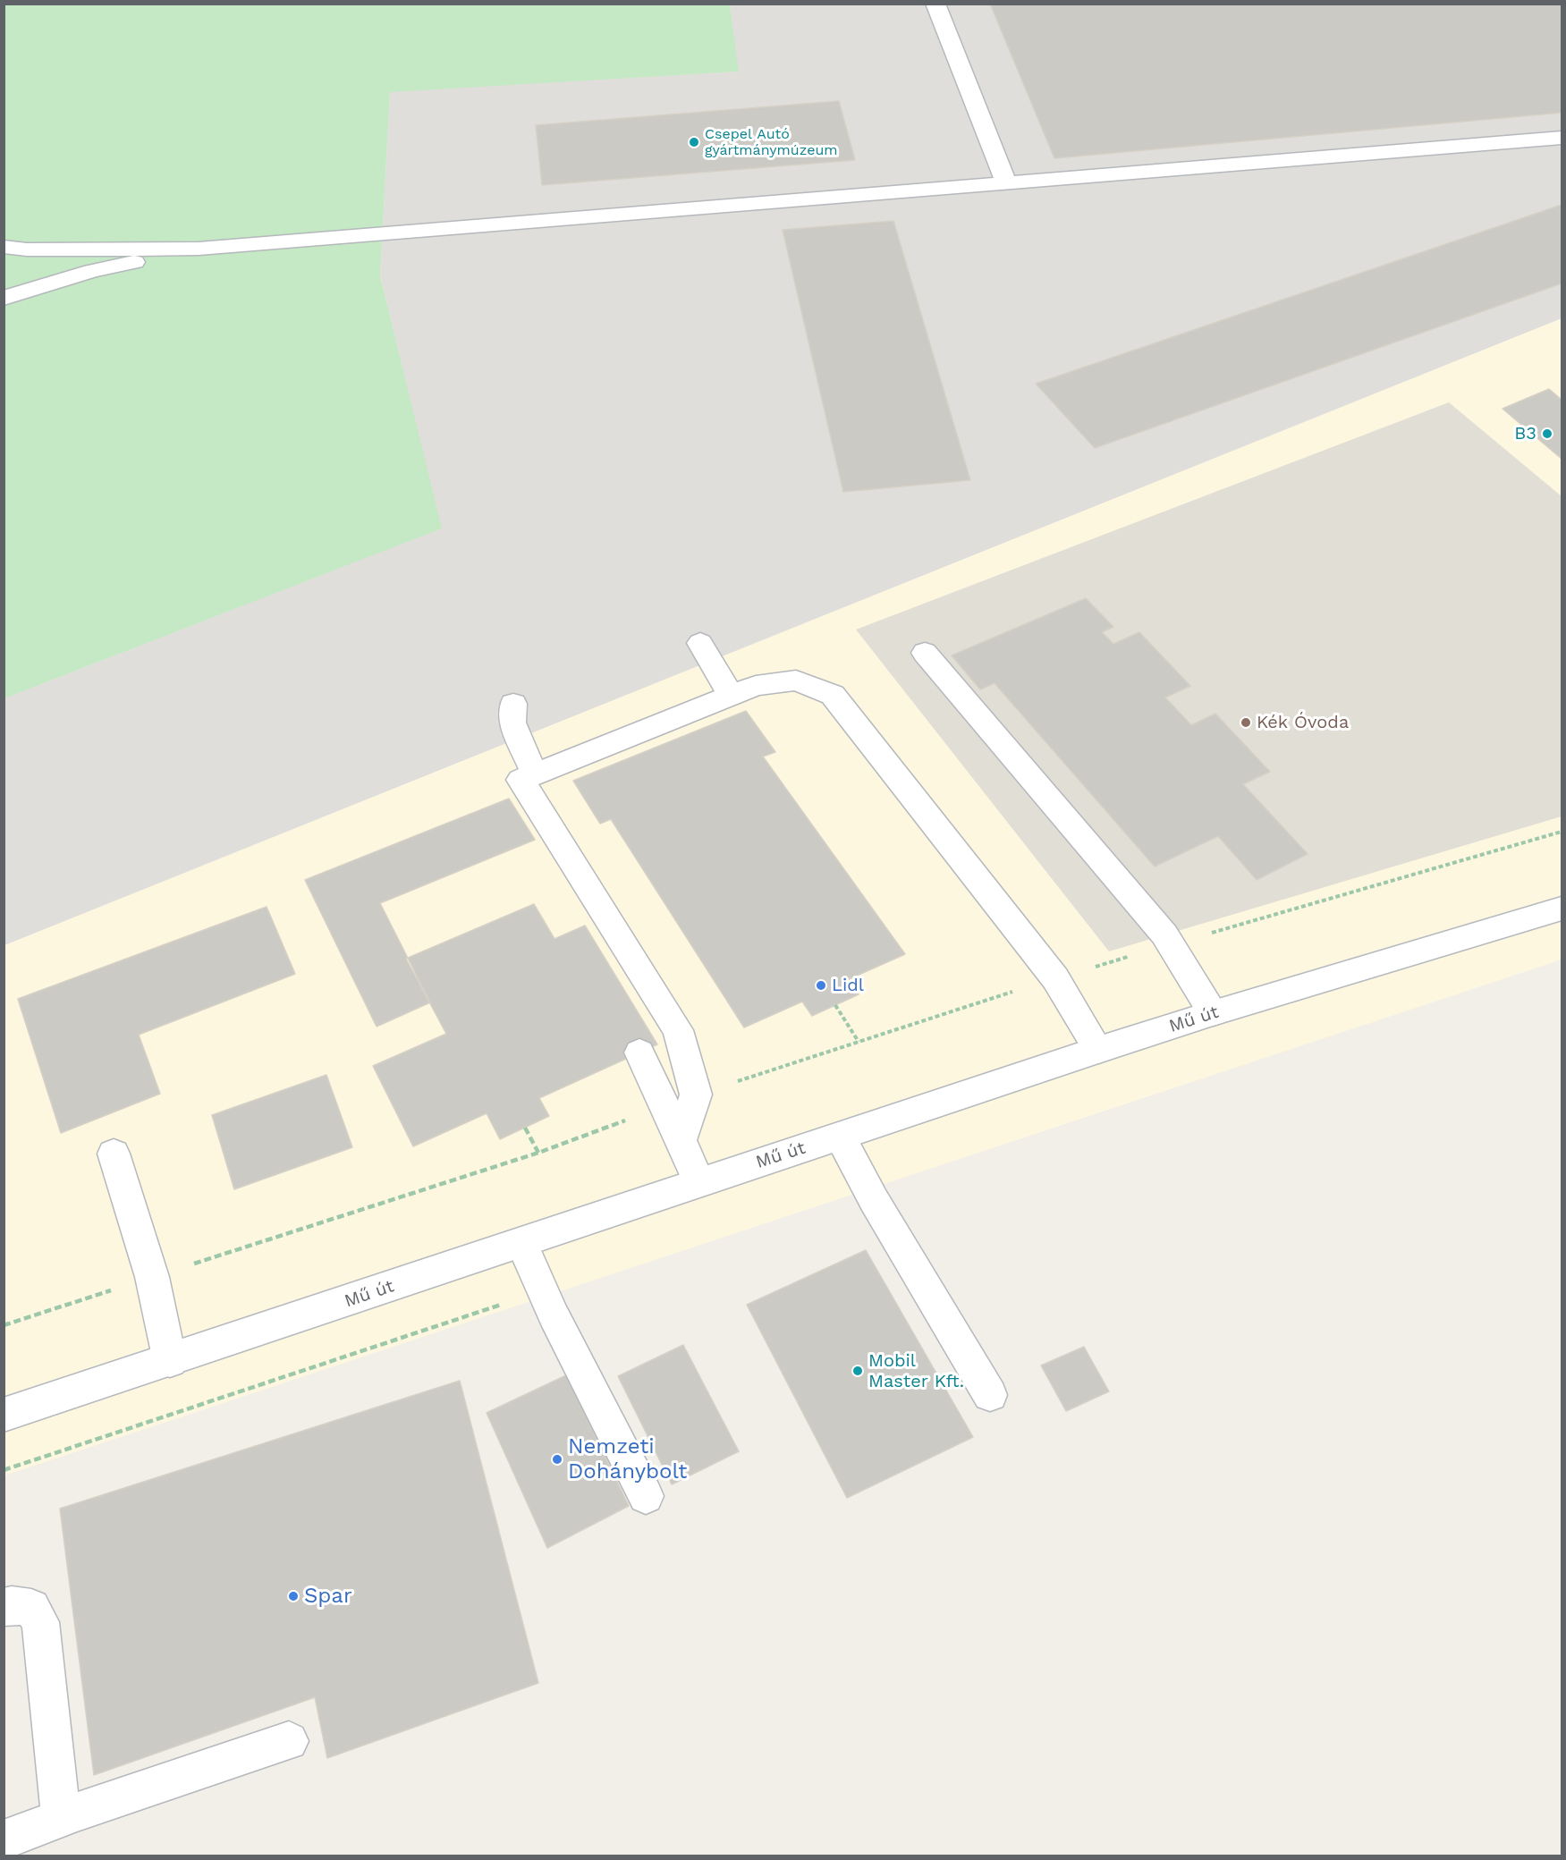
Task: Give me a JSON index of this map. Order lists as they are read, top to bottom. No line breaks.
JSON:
{"streets":{"street":["Mű út"]},"places":["Csepel Autó gyártmánymúzeum","B3","Kék Óvoda","Lidl","Mobil Master Kft.","Nemzeti Dohánybolt","Spar"]}
